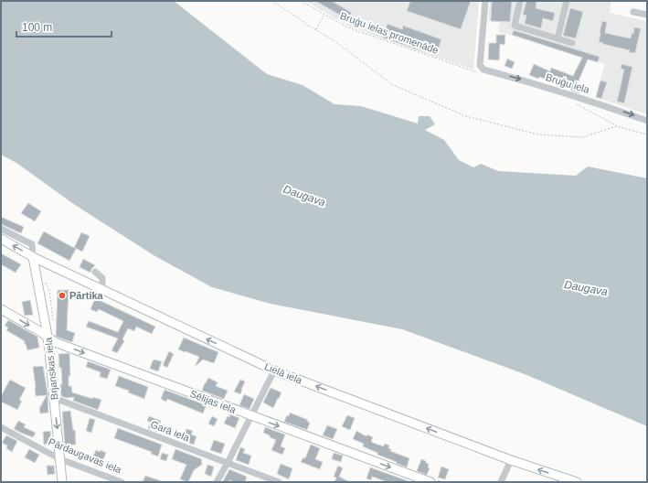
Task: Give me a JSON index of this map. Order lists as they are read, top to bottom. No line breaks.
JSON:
{"streets":{"main road":["Brjanskas iela","Lielā iela","Sēlijas iela"],"street":["Bruģu iela","Garā iela","Pārdaugavas iela"],"path":["Bruģu ielas promenāde"]},"crossings":[["Brjanskas iela","Lielā iela"],["Brjanskas iela","Sēlijas iela"],["Brjanskas iela","Garā iela"],["Brjanskas iela","Pārdaugavas iela"]],"one_way":["Bruģu iela","Lielā iela","Sēlijas iela"],"water":["Daugava"],"places":["Pārtika"],"scale_bar":"100 m"}
